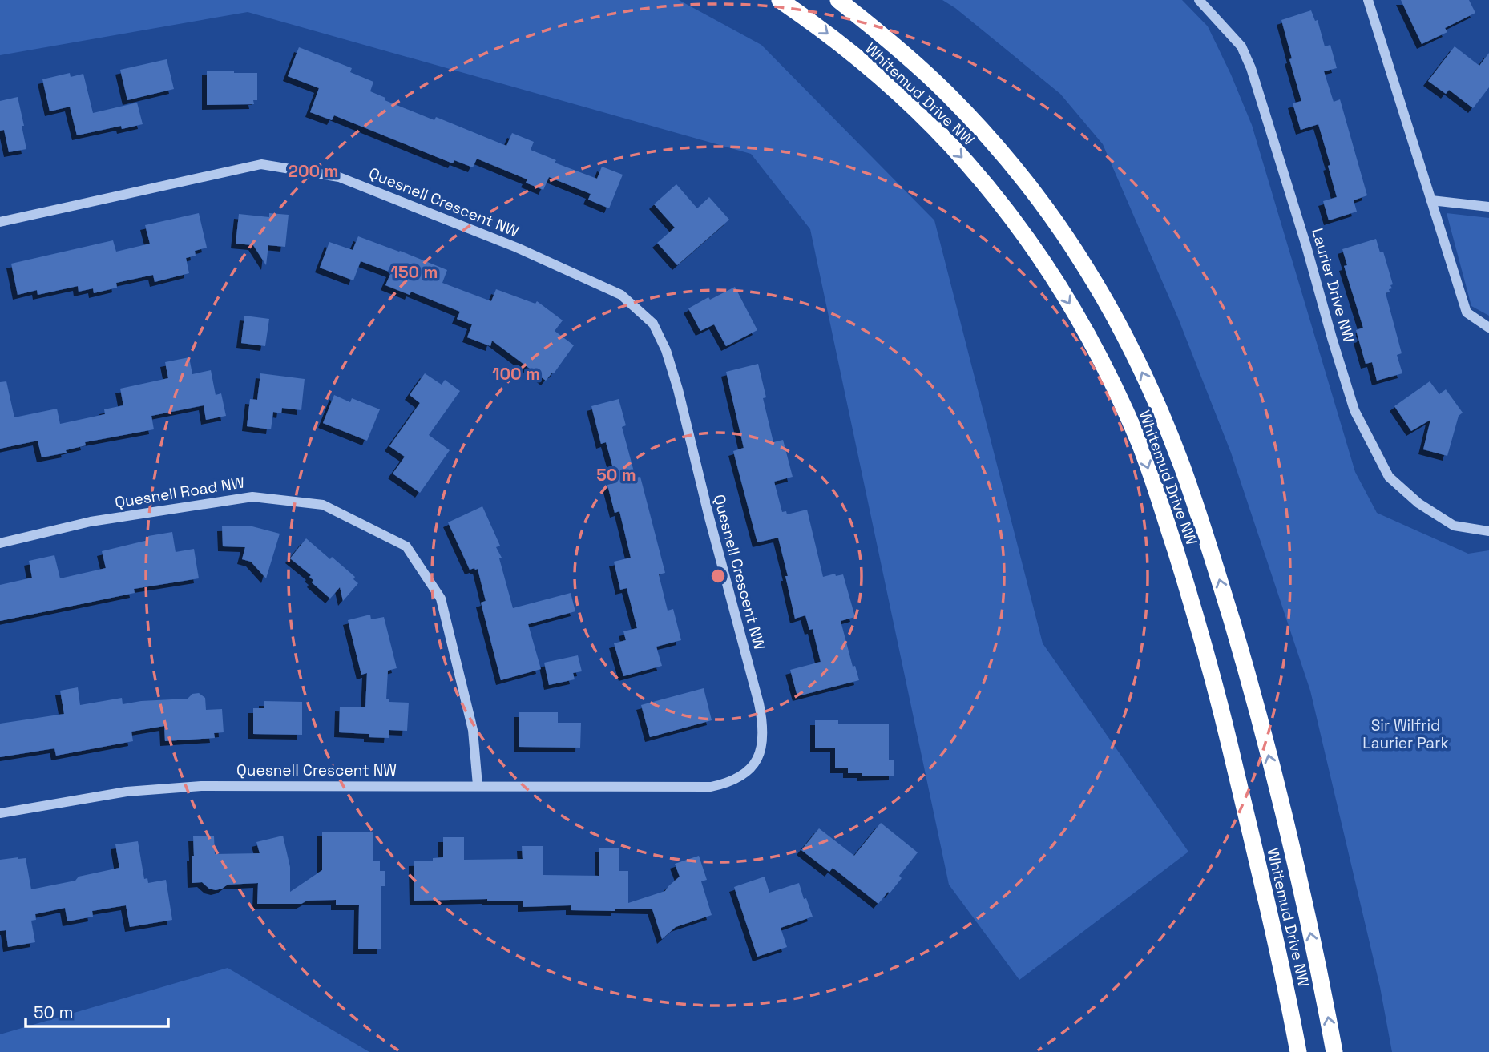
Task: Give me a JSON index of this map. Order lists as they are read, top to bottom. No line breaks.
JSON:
{"streets":{"highway":["Whitemud Drive NW"],"street":["Quesnell Crescent NW","Laurier Drive NW","Quesnell Road NW"]},"crossings":[["Quesnell Crescent NW","Quesnell Road NW"]],"parks":["Sir Wilfrid Laurier Park"],"scale_bar":"50 m","rings":["200 m","150 m","100 m","50 m"]}
